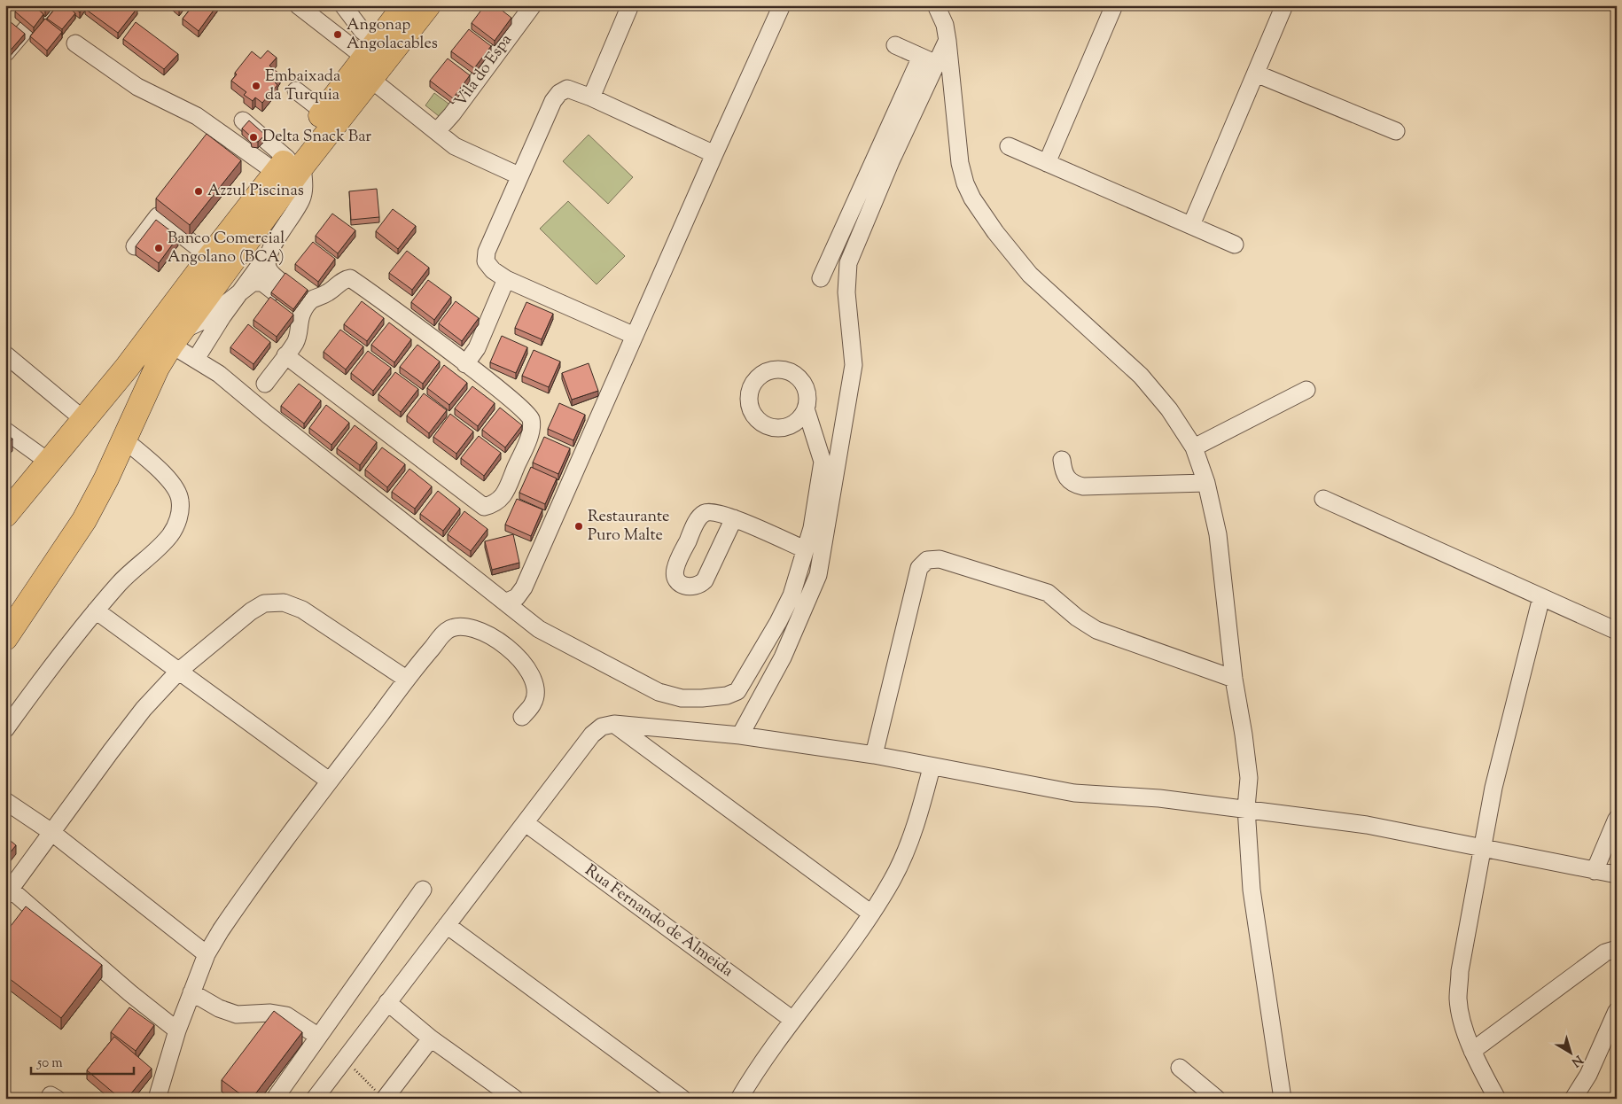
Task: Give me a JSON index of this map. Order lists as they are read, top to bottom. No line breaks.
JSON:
{"streets":{"street":["Vila do Espa","Rua Fernando de Almeida"]},"places":["Angonap Angolacables","Embaixada da Turquia","Delta Snack Bar","Azzul Piscinas","Banco Comercial Angolano (BCA)","Restaurante Puro Malte"],"scale_bar":"50 m","north":"bottom right"}
